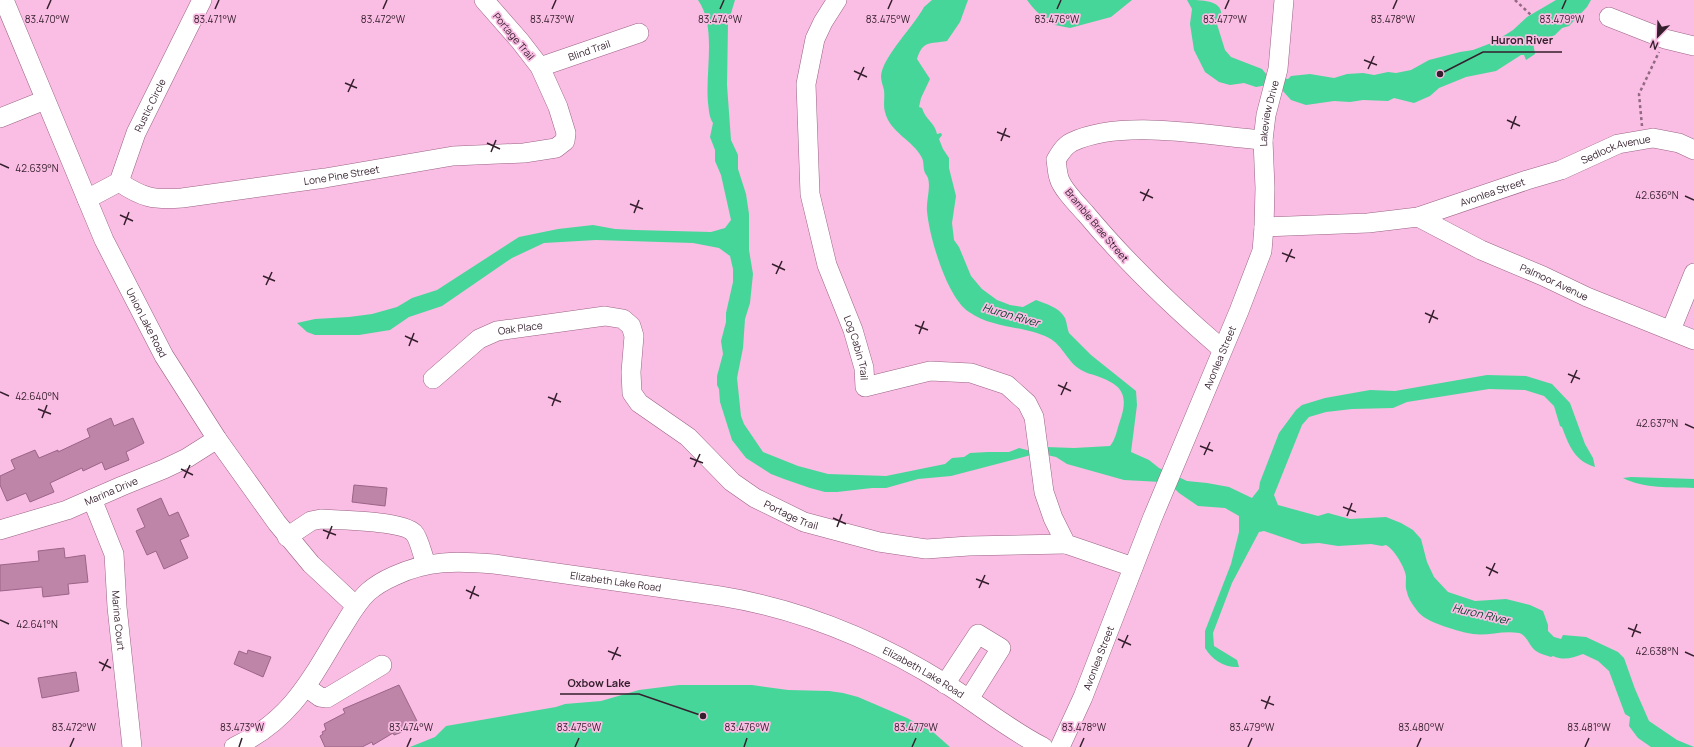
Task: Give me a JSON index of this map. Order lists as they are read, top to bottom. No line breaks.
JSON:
{"streets":{"street":["Portage Trail","Blind Trail","Rustic Circle","Lakeview Drive","Sedlock Avenue","Lone Pine Street","Avonlea Street","Bramble Brae Street","Palmoor Avenue","Union Lake Road","Oak Place","Log Cabin Trail","Marina Drive","Elizabeth Lake Road","Marina Court"]},"crossings":[["Portage Trail","Blind Trail"],["Portage Trail","Lone Pine Street"],["Portage Trail","Oak Place"],["Portage Trail","Log Cabin Trail"],["Rustic Circle","Lone Pine Street"],["Lakeview Drive","Avonlea Street"],["Lakeview Drive","Bramble Brae Street"],["Sedlock Avenue","Avonlea Street"],["Avonlea Street","Bramble Brae Street"],["Avonlea Street","Palmoor Avenue"],["Union Lake Road","Marina Drive"],["Union Lake Road","Elizabeth Lake Road"],["Marina Drive","Marina Court"]],"water":["Huron River"],"places":["Huron River","Oxbow Lake"],"north":"bottom left","coordinates":["83.470°W","83.471°W","83.472°W","83.473°W","83.474°W","83.475°W","83.476°W","83.477°W","83.478°W","83.479°W","42.639°N","42.636°N","42.640°N","42.637°N","42.641°N","42.638°N","83.480°W","83.481°W"]}
